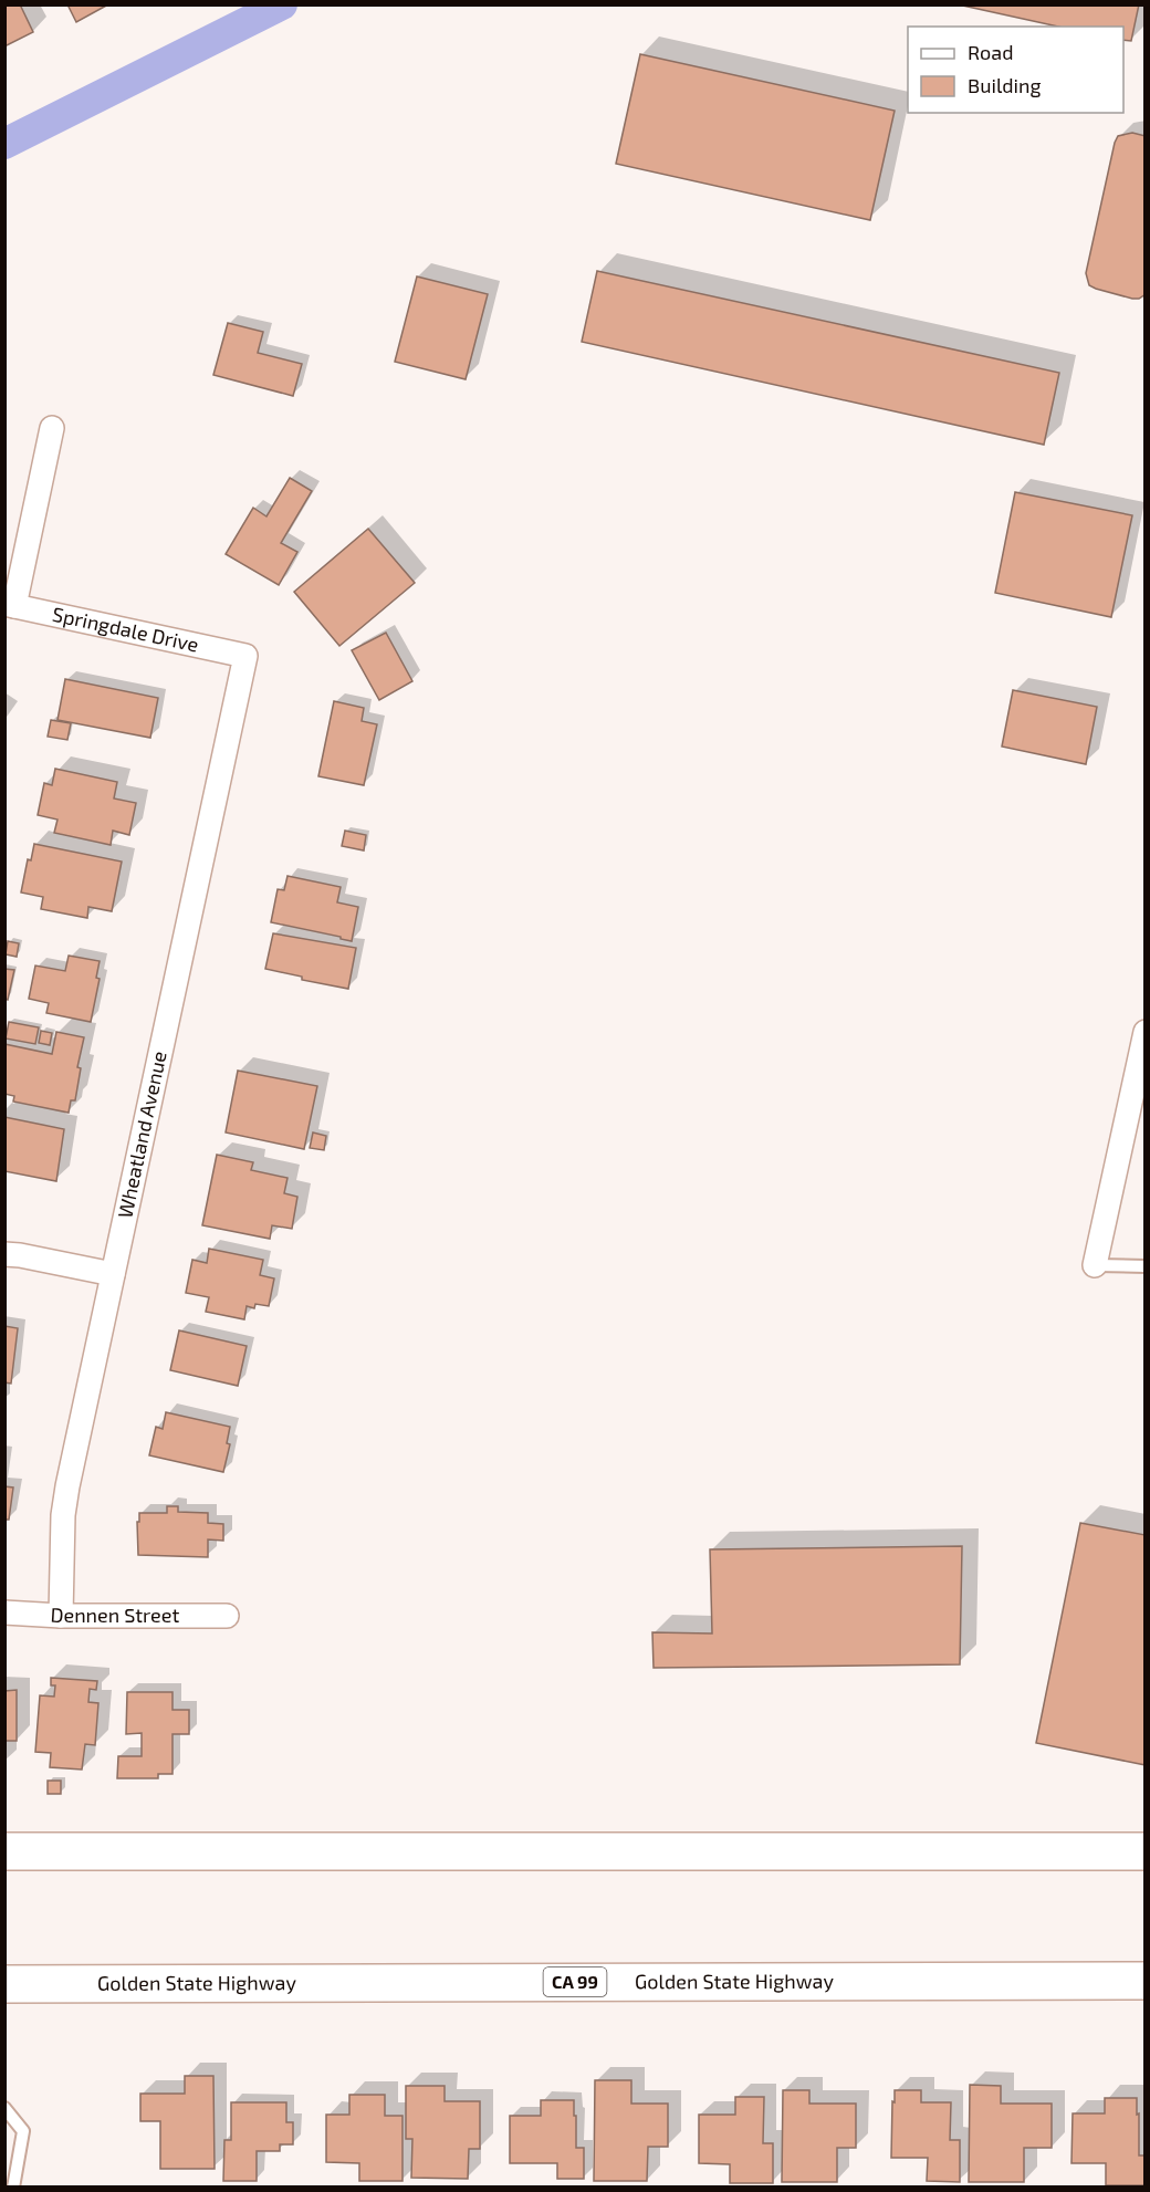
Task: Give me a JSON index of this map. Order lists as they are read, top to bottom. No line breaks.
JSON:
{"streets":{"highway":["CA 99","Golden State Highway"],"street":["Springdale Drive","Wheatland Avenue","Dennen Street"]},"crossings":[["Springdale Drive","Wheatland Avenue"],["Wheatland Avenue","Dennen Street"]],"legend":["Road","Building"]}
